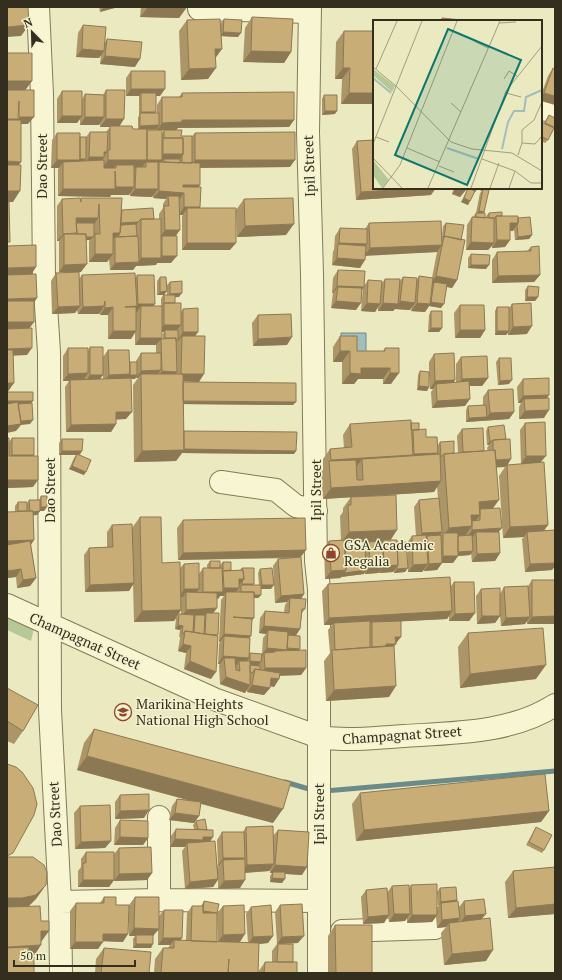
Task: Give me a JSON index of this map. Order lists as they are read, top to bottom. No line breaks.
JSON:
{"streets":{"street":["Dao Street","Ipil Street","Champagnat Street"]},"crossings":[["Dao Street","Champagnat Street"],["Ipil Street","Champagnat Street"]],"places":{"shop":["GSA Academic Regalia"],"school or university":["Marikina Heights National High School"]},"scale_bar":"50 m","north":"top left"}
